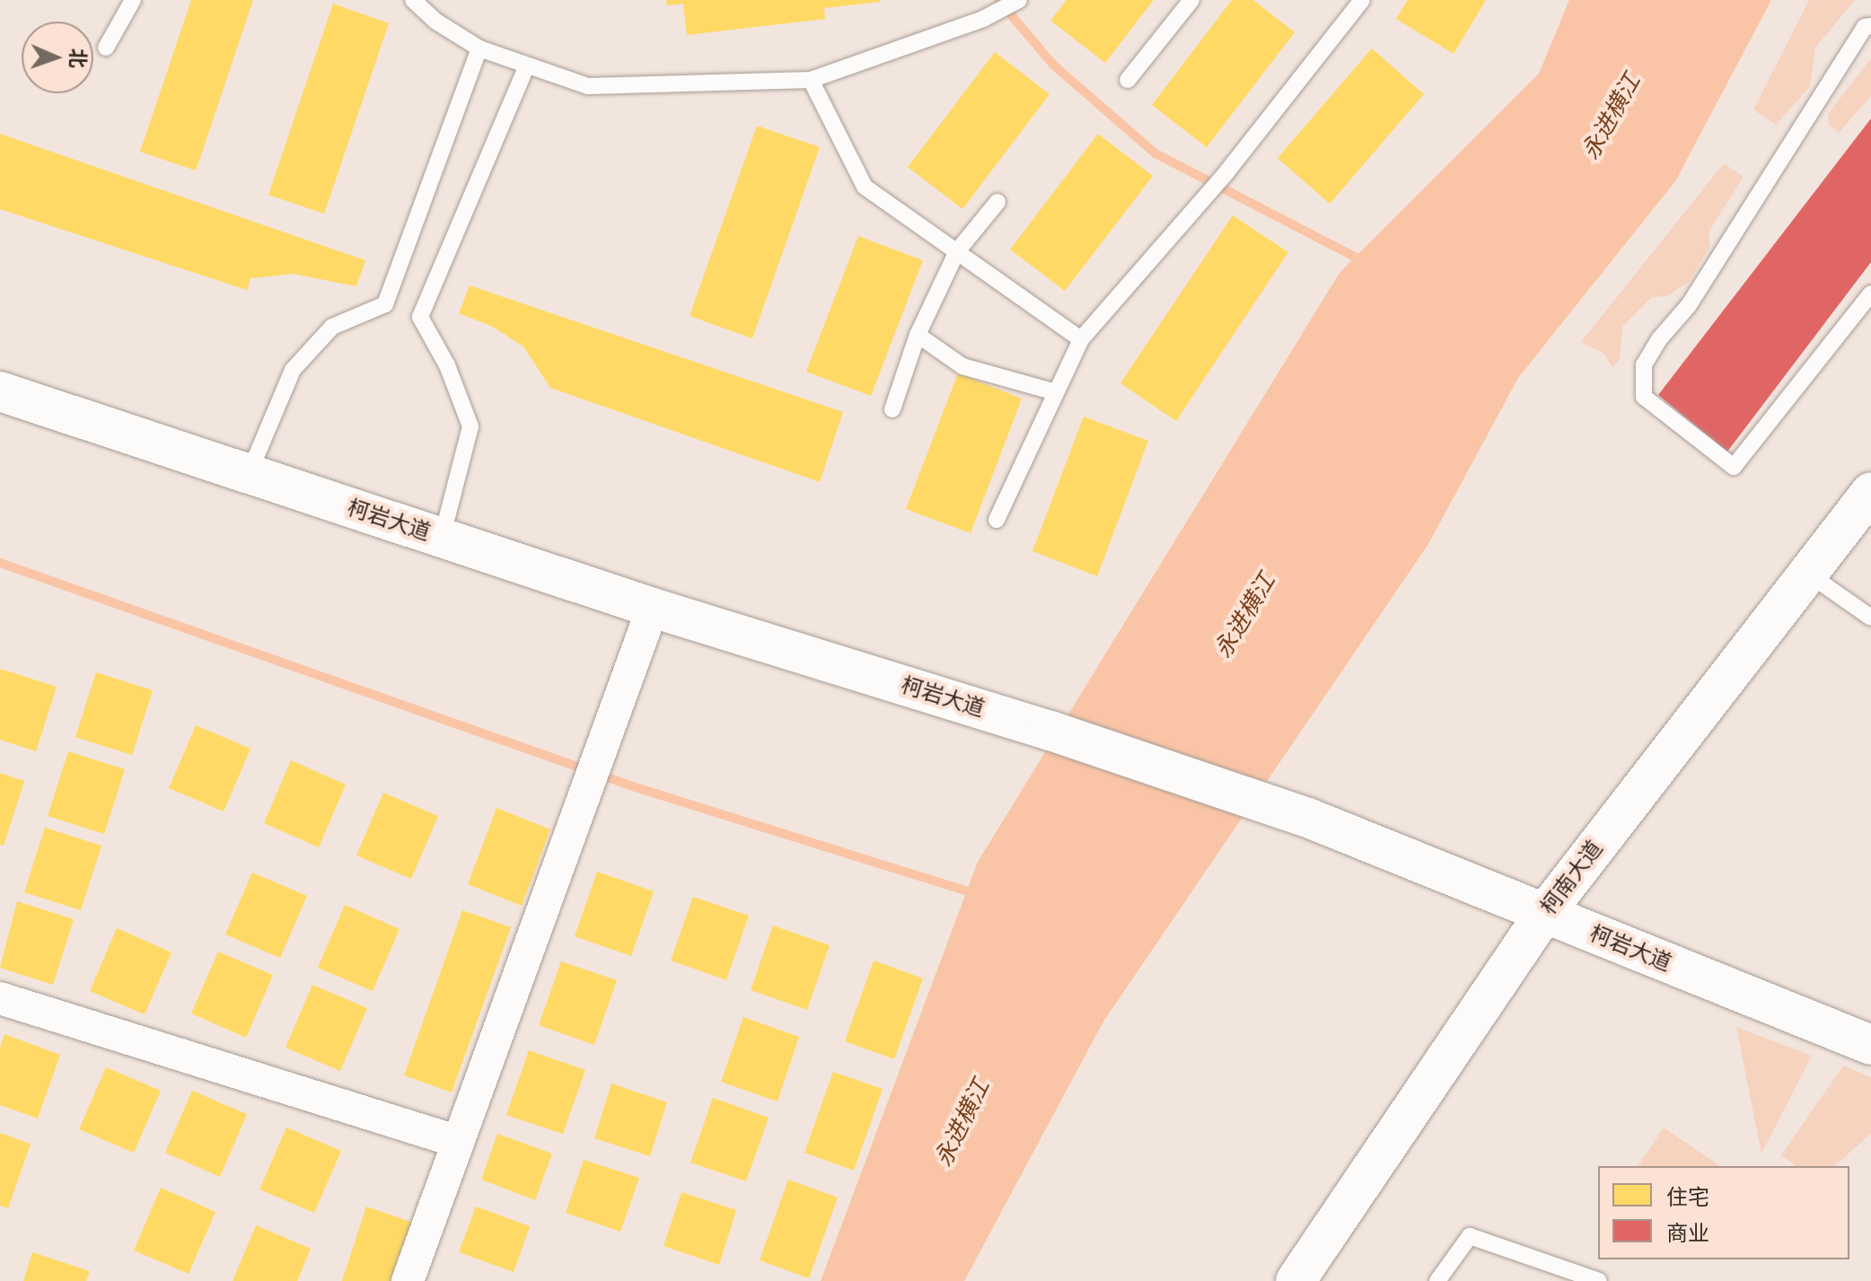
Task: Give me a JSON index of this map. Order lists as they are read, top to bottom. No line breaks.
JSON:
{"streets":{"street":["柯岩大道","柯南大道"]},"crossings":[["柯岩大道","柯南大道"]],"water":["永进横江"],"legend":["住宅","商业"],"north":"right"}
